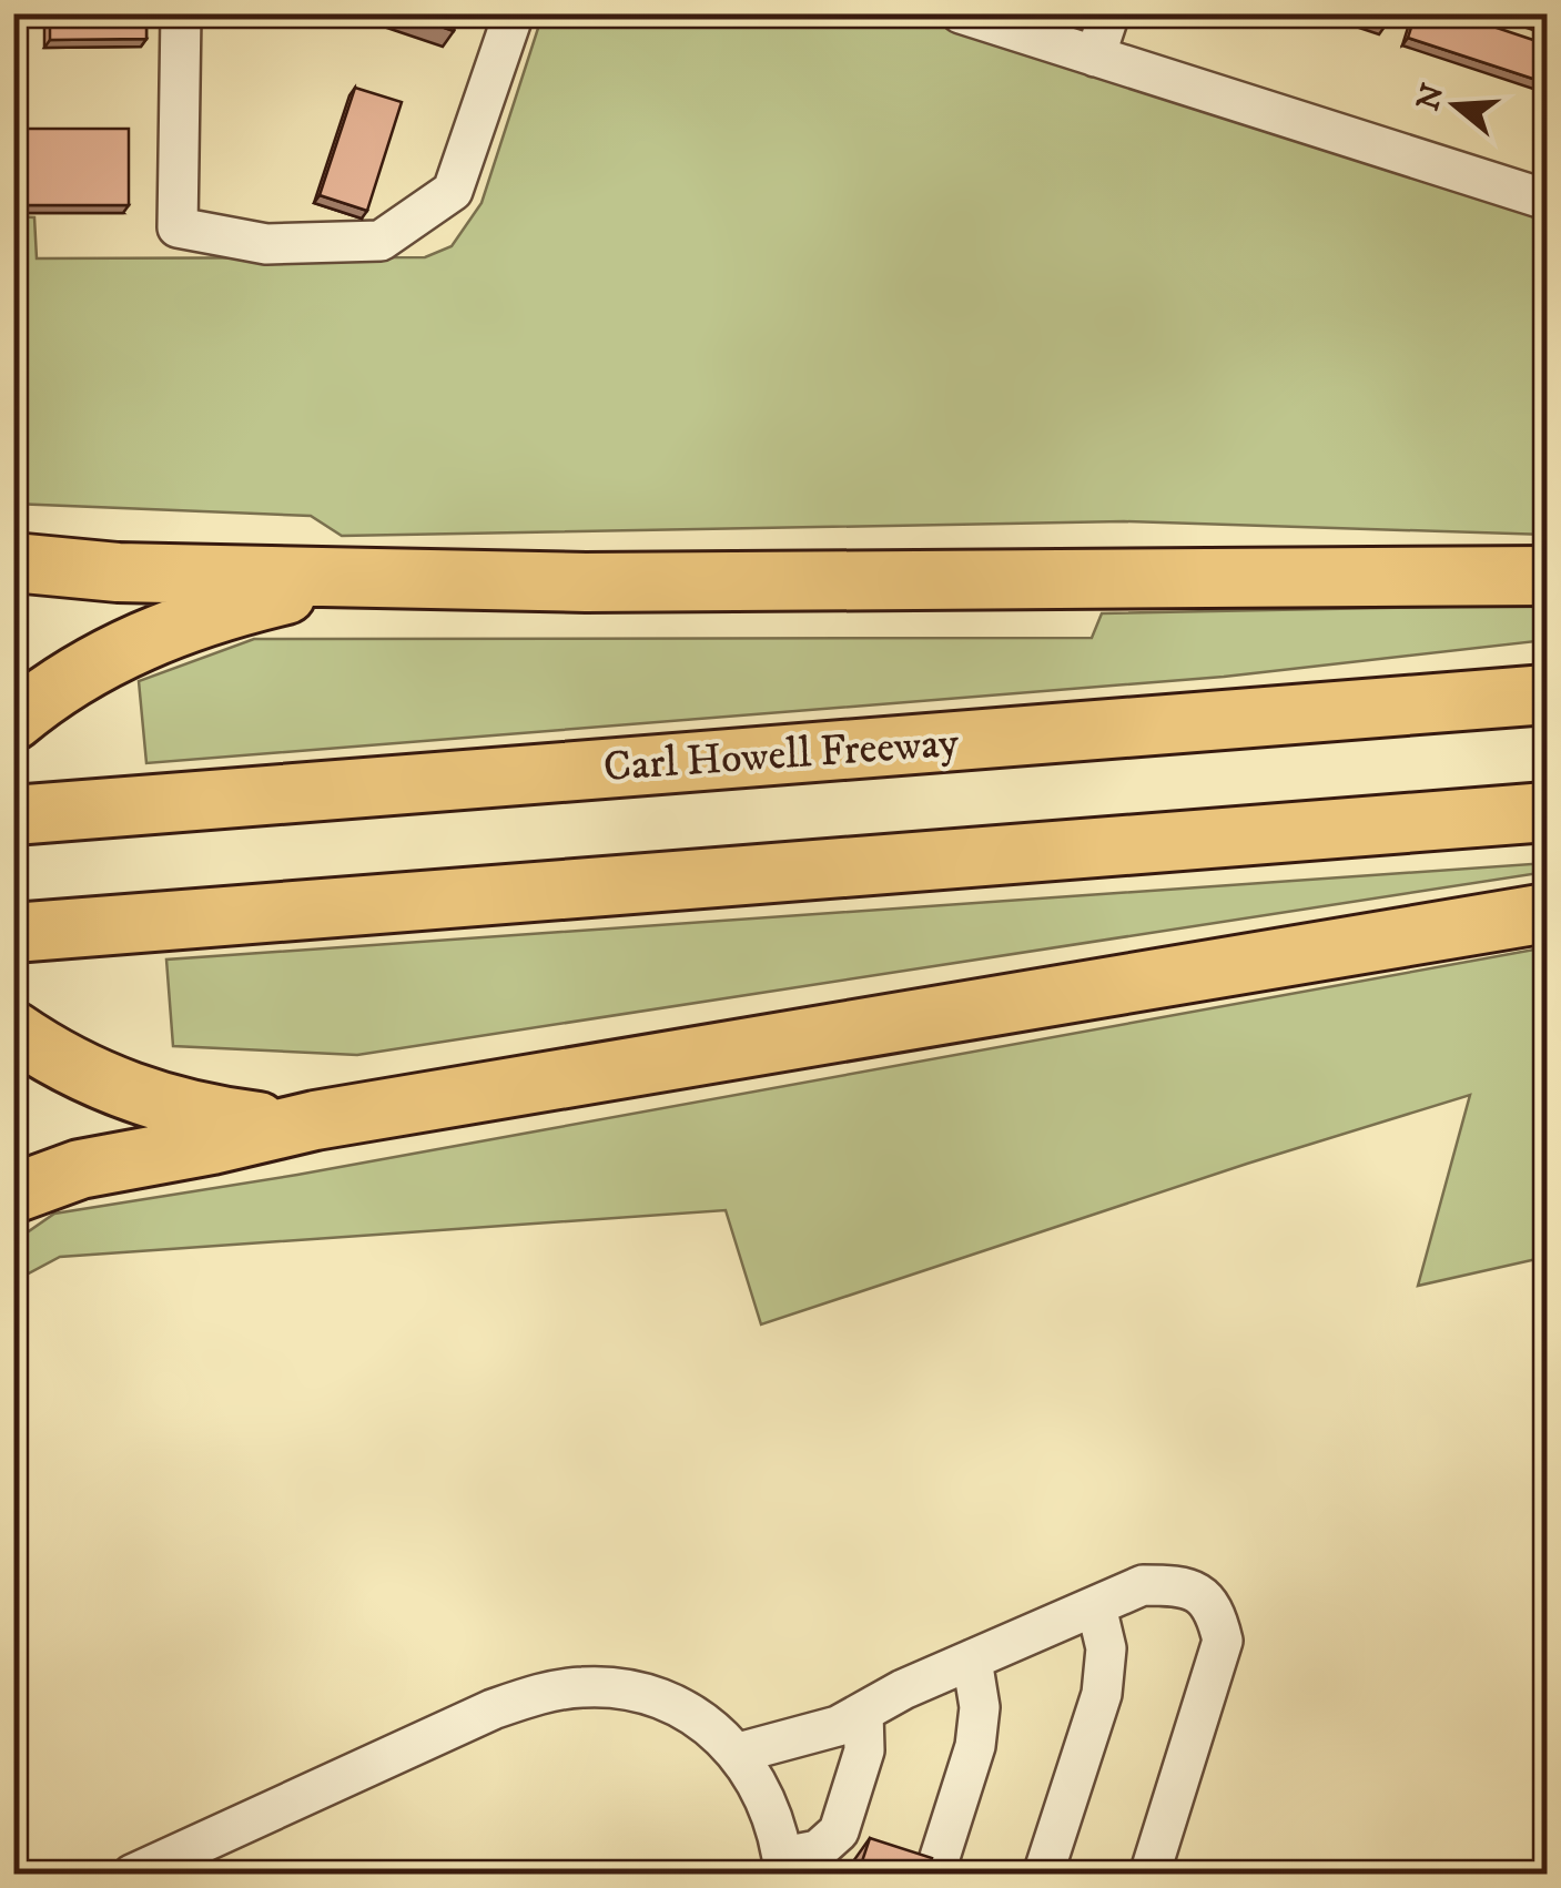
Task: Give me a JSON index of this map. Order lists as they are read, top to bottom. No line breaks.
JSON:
{"streets":{"highway":["Carl Howell Freeway"]},"north":"left"}
